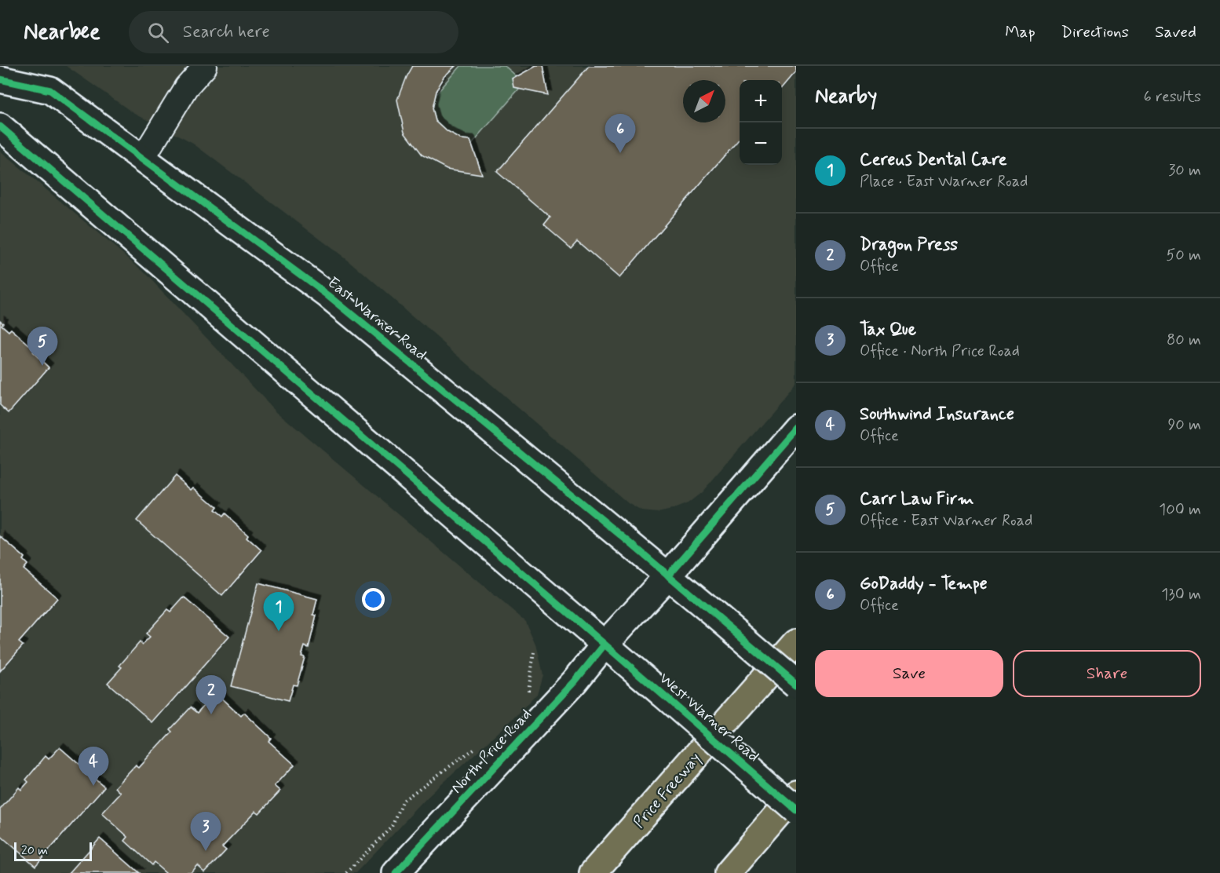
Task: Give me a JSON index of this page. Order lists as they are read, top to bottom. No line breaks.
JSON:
{"streets":{"highway":["Price Freeway"],"main road":["East Warner Road","West Warner Road","North Price Road"]},"crossings":[["East Warner Road","North Price Road"],["West Warner Road","North Price Road"]],"scale_bar":"20 m","north":"top right","page":{"header":"Nearbee","search":"Search here","nav":["Map","Directions","Saved"],"heading":["Nearby","6 results"],"map_buttons":["+","−"],"pins":["6","5","1","2","4","3"],"list":[{"mark":"1","name":"Cereus Dental Care","note":"Place · East Warner Road","value":"30 m"},{"mark":"2","name":"Dragon Press","note":"Office","value":"50 m"},{"mark":"3","name":"Tax Que","note":"Office · North Price Road","value":"80 m"},{"mark":"4","name":"Southwind Insurance","note":"Office","value":"90 m"},{"mark":"5","name":"Carr Law Firm","note":"Office · East Warner Road","value":"100 m"},{"mark":"6","name":"GoDaddy - Tempe","note":"Office","value":"130 m"}],"buttons":["Save","Share"],"scale":"20 m"}}
